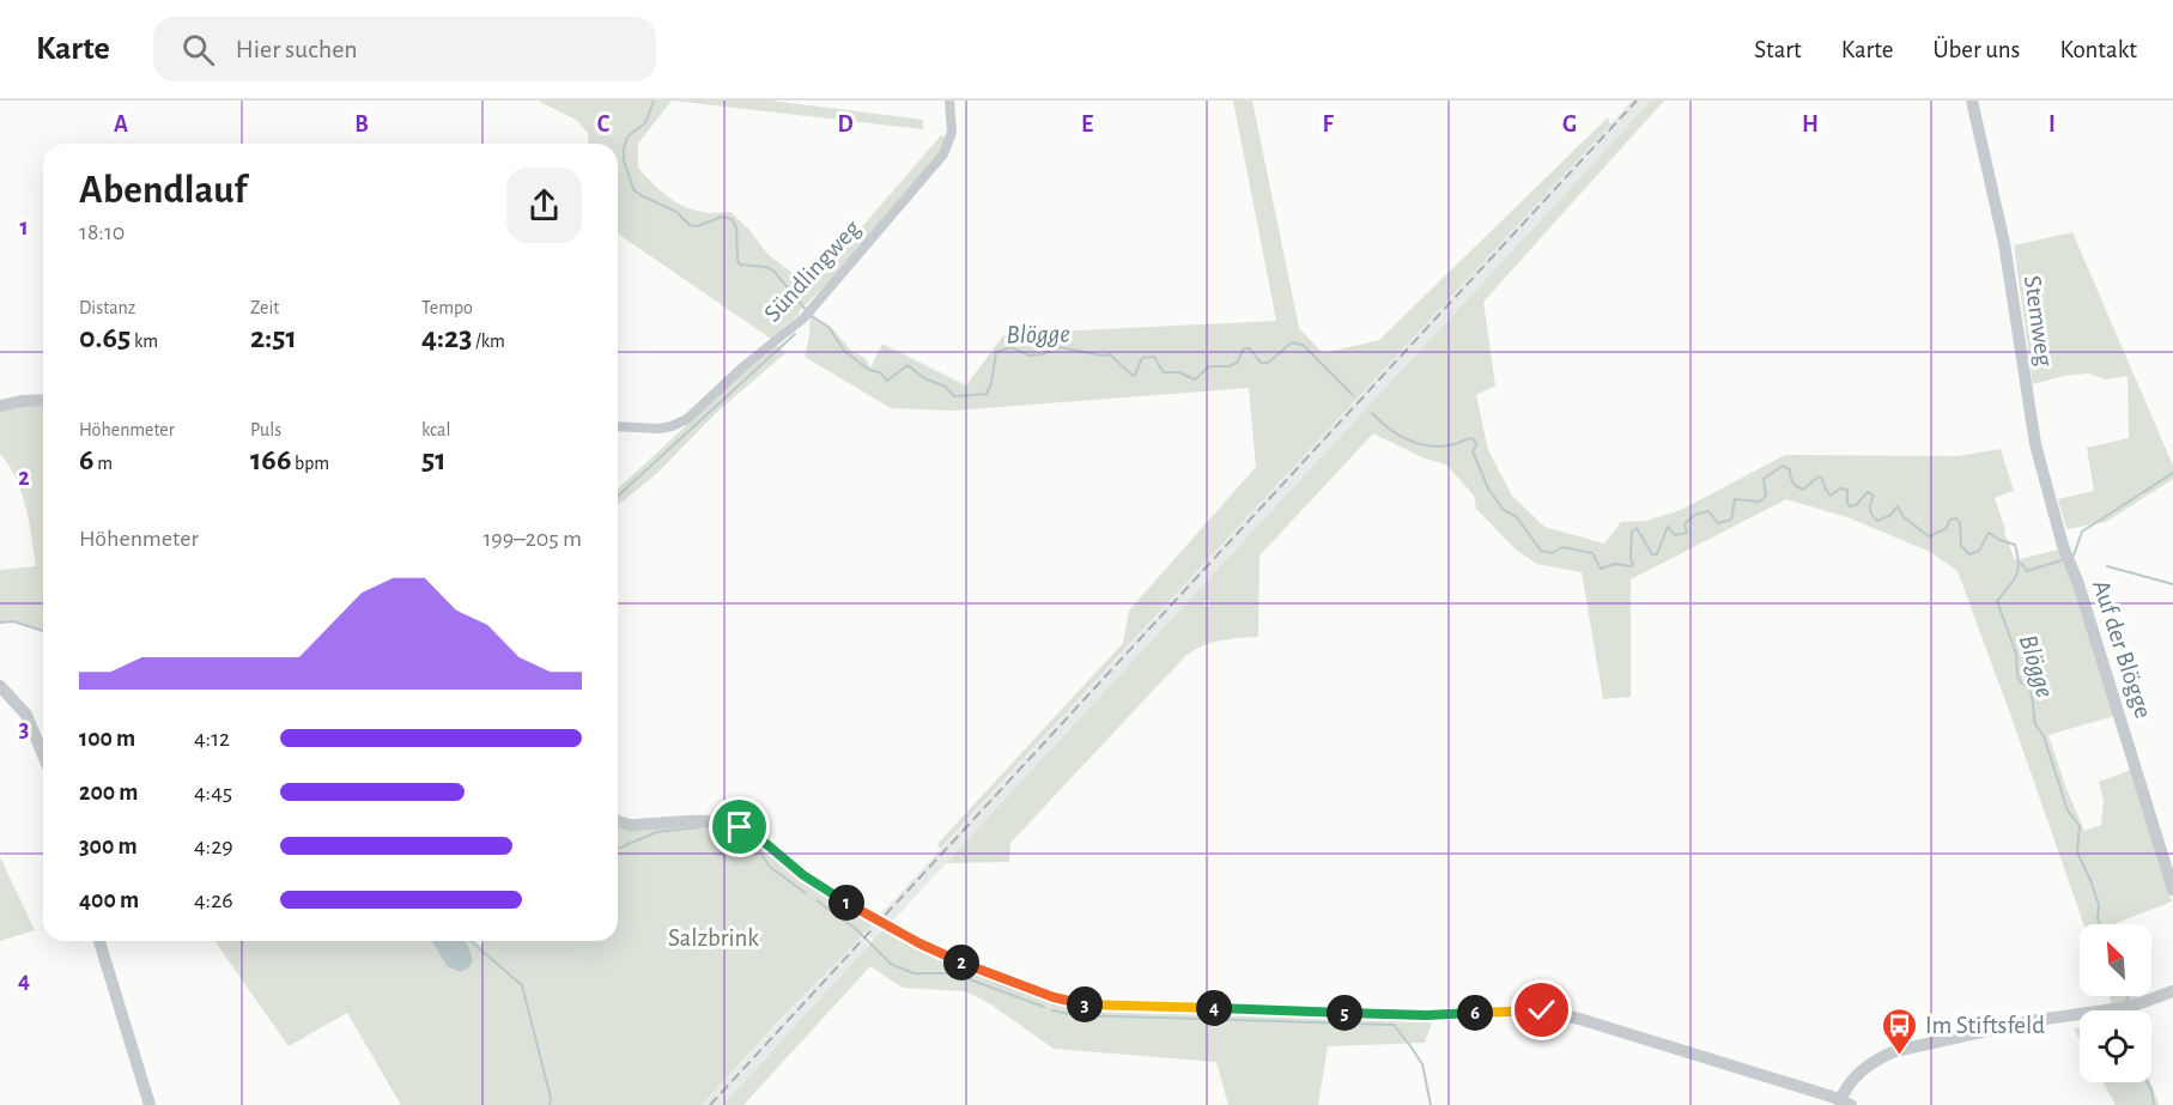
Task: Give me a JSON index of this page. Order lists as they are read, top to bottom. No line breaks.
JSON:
{"streets":{"street":["Sündlingweg","Stemweg","Auf der Blögge"]},"crossings":[["Stemweg","Auf der Blögge"]],"water":["Blögge"],"parks":["Salzbrink"],"places":{"bus stop":["Im Stiftsfeld"]},"north":"top left","page":{"header":"Karte","search":"Hier suchen","nav":["Start","Karte","Über uns","Kontakt"],"heading":["Abendlauf","18:10"],"stats":[["Distanz","0.65 km"],["Zeit","2:51"],["Tempo","4:23 /km"],["Höhenmeter","6 m"],["Puls","166 bpm"],["kcal","51"]],"chart":["Höhenmeter","199–205 m"],"list":[{"name":"100 m","note":"4:12"},{"name":"200 m","note":"4:45"},{"name":"300 m","note":"4:29"},{"name":"400 m","note":"4:26"}],"pins":["1","2","3","4","5","6"]},"grid":{"columns":["A","B","C","D","E","F","G","H","I"],"rows":["1","2","3","4"]}}
